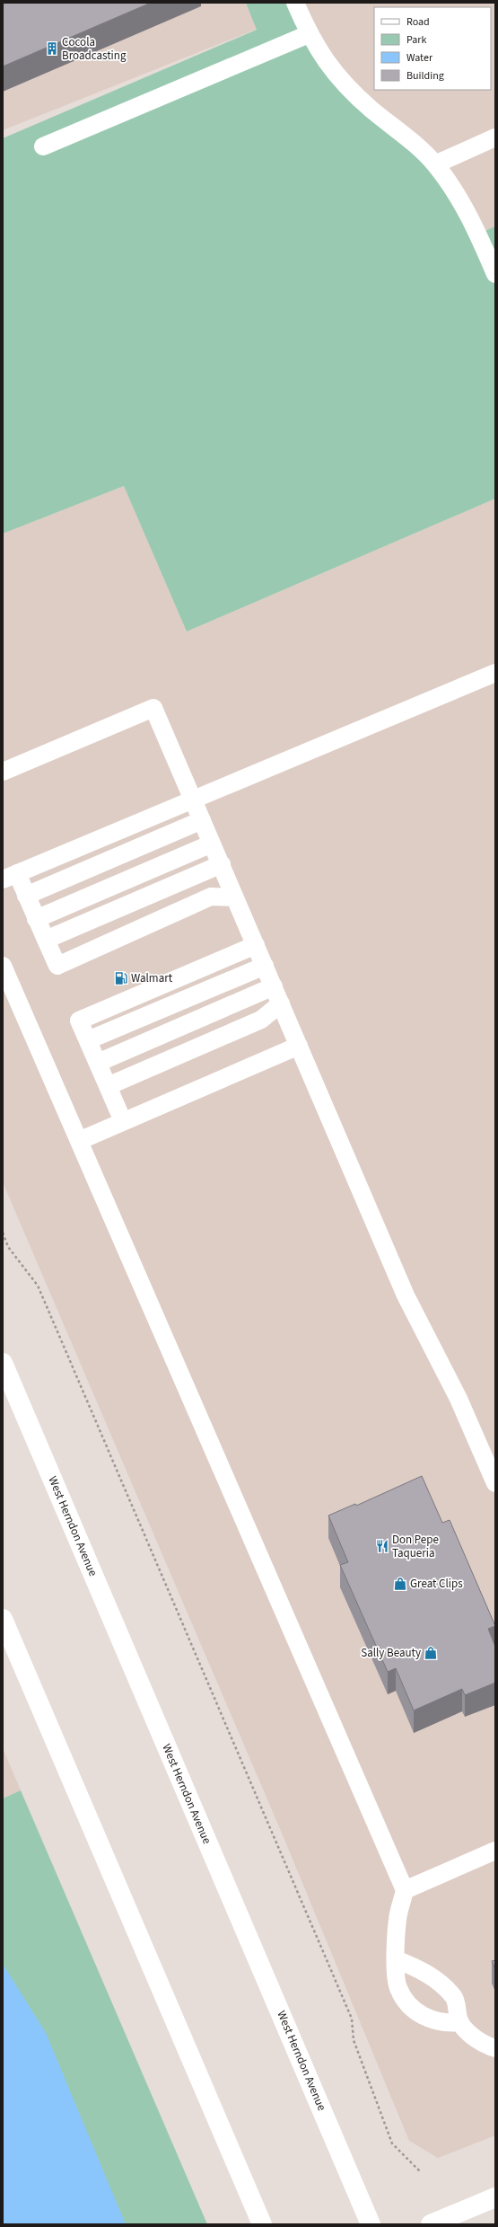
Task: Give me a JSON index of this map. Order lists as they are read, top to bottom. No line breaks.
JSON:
{"streets":{"main road":["West Herndon Avenue"]},"places":{"building":["Cocola Broadcasting"],"fuel station":["Walmart"],"restaurant":["Don Pepe Taqueria"],"shop":["Great Clips","Sally Beauty"]},"legend":["Road","Park","Water","Building"]}
